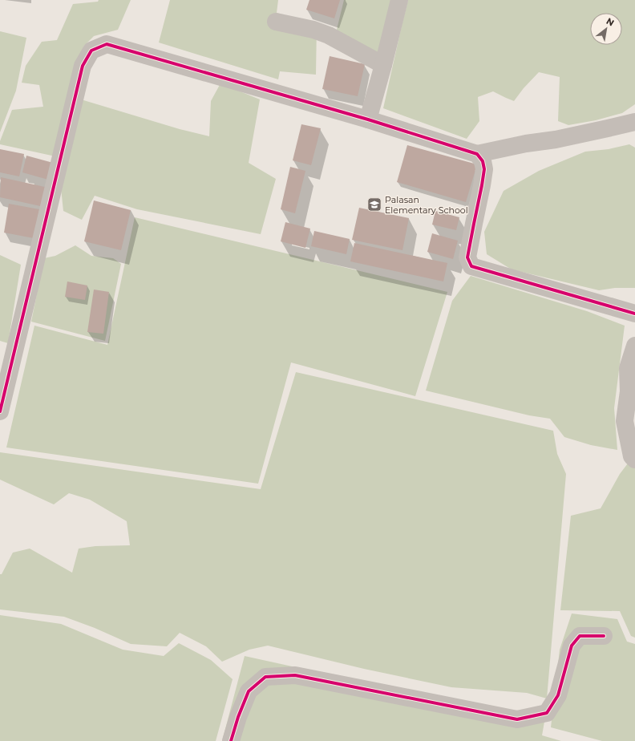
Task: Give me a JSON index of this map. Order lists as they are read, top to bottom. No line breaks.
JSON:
{"places":{"school or university":["Palasan Elementary School"]},"north":"top right"}
